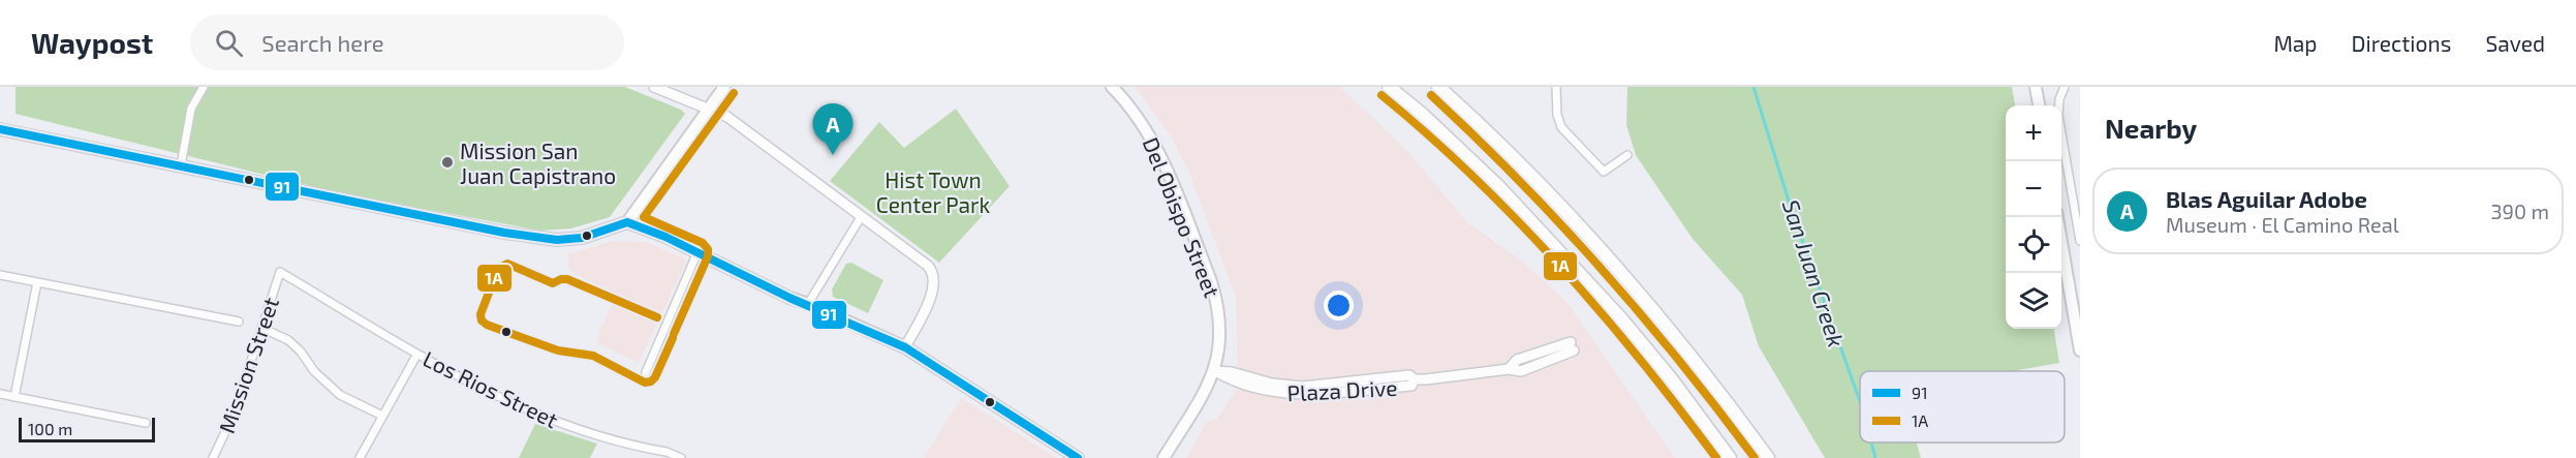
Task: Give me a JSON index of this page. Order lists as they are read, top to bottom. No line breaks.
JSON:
{"streets":{"main road":["Del Obispo Street"],"street":["Mission Street","Los Rios Street","Plaza Drive"]},"crossings":[["Del Obispo Street","Plaza Drive"],["Mission Street","Los Rios Street"]],"water":["San Juan Creek"],"parks":["Hist Town Center Park"],"places":["Mission San Juan Capistrano"],"lines":["transit line 1A","transit line 91"],"legend":["91","1A"],"scale_bar":"100 m","page":{"header":"Waypost","search":"Search here","nav":["Map","Directions","Saved"],"heading":"Nearby","pins":"A","map_buttons":["+","−"],"list":[{"mark":"A","name":"Blas Aguilar Adobe","note":"Museum · El Camino Real","value":"390 m"}],"scale":"100 m"}}
